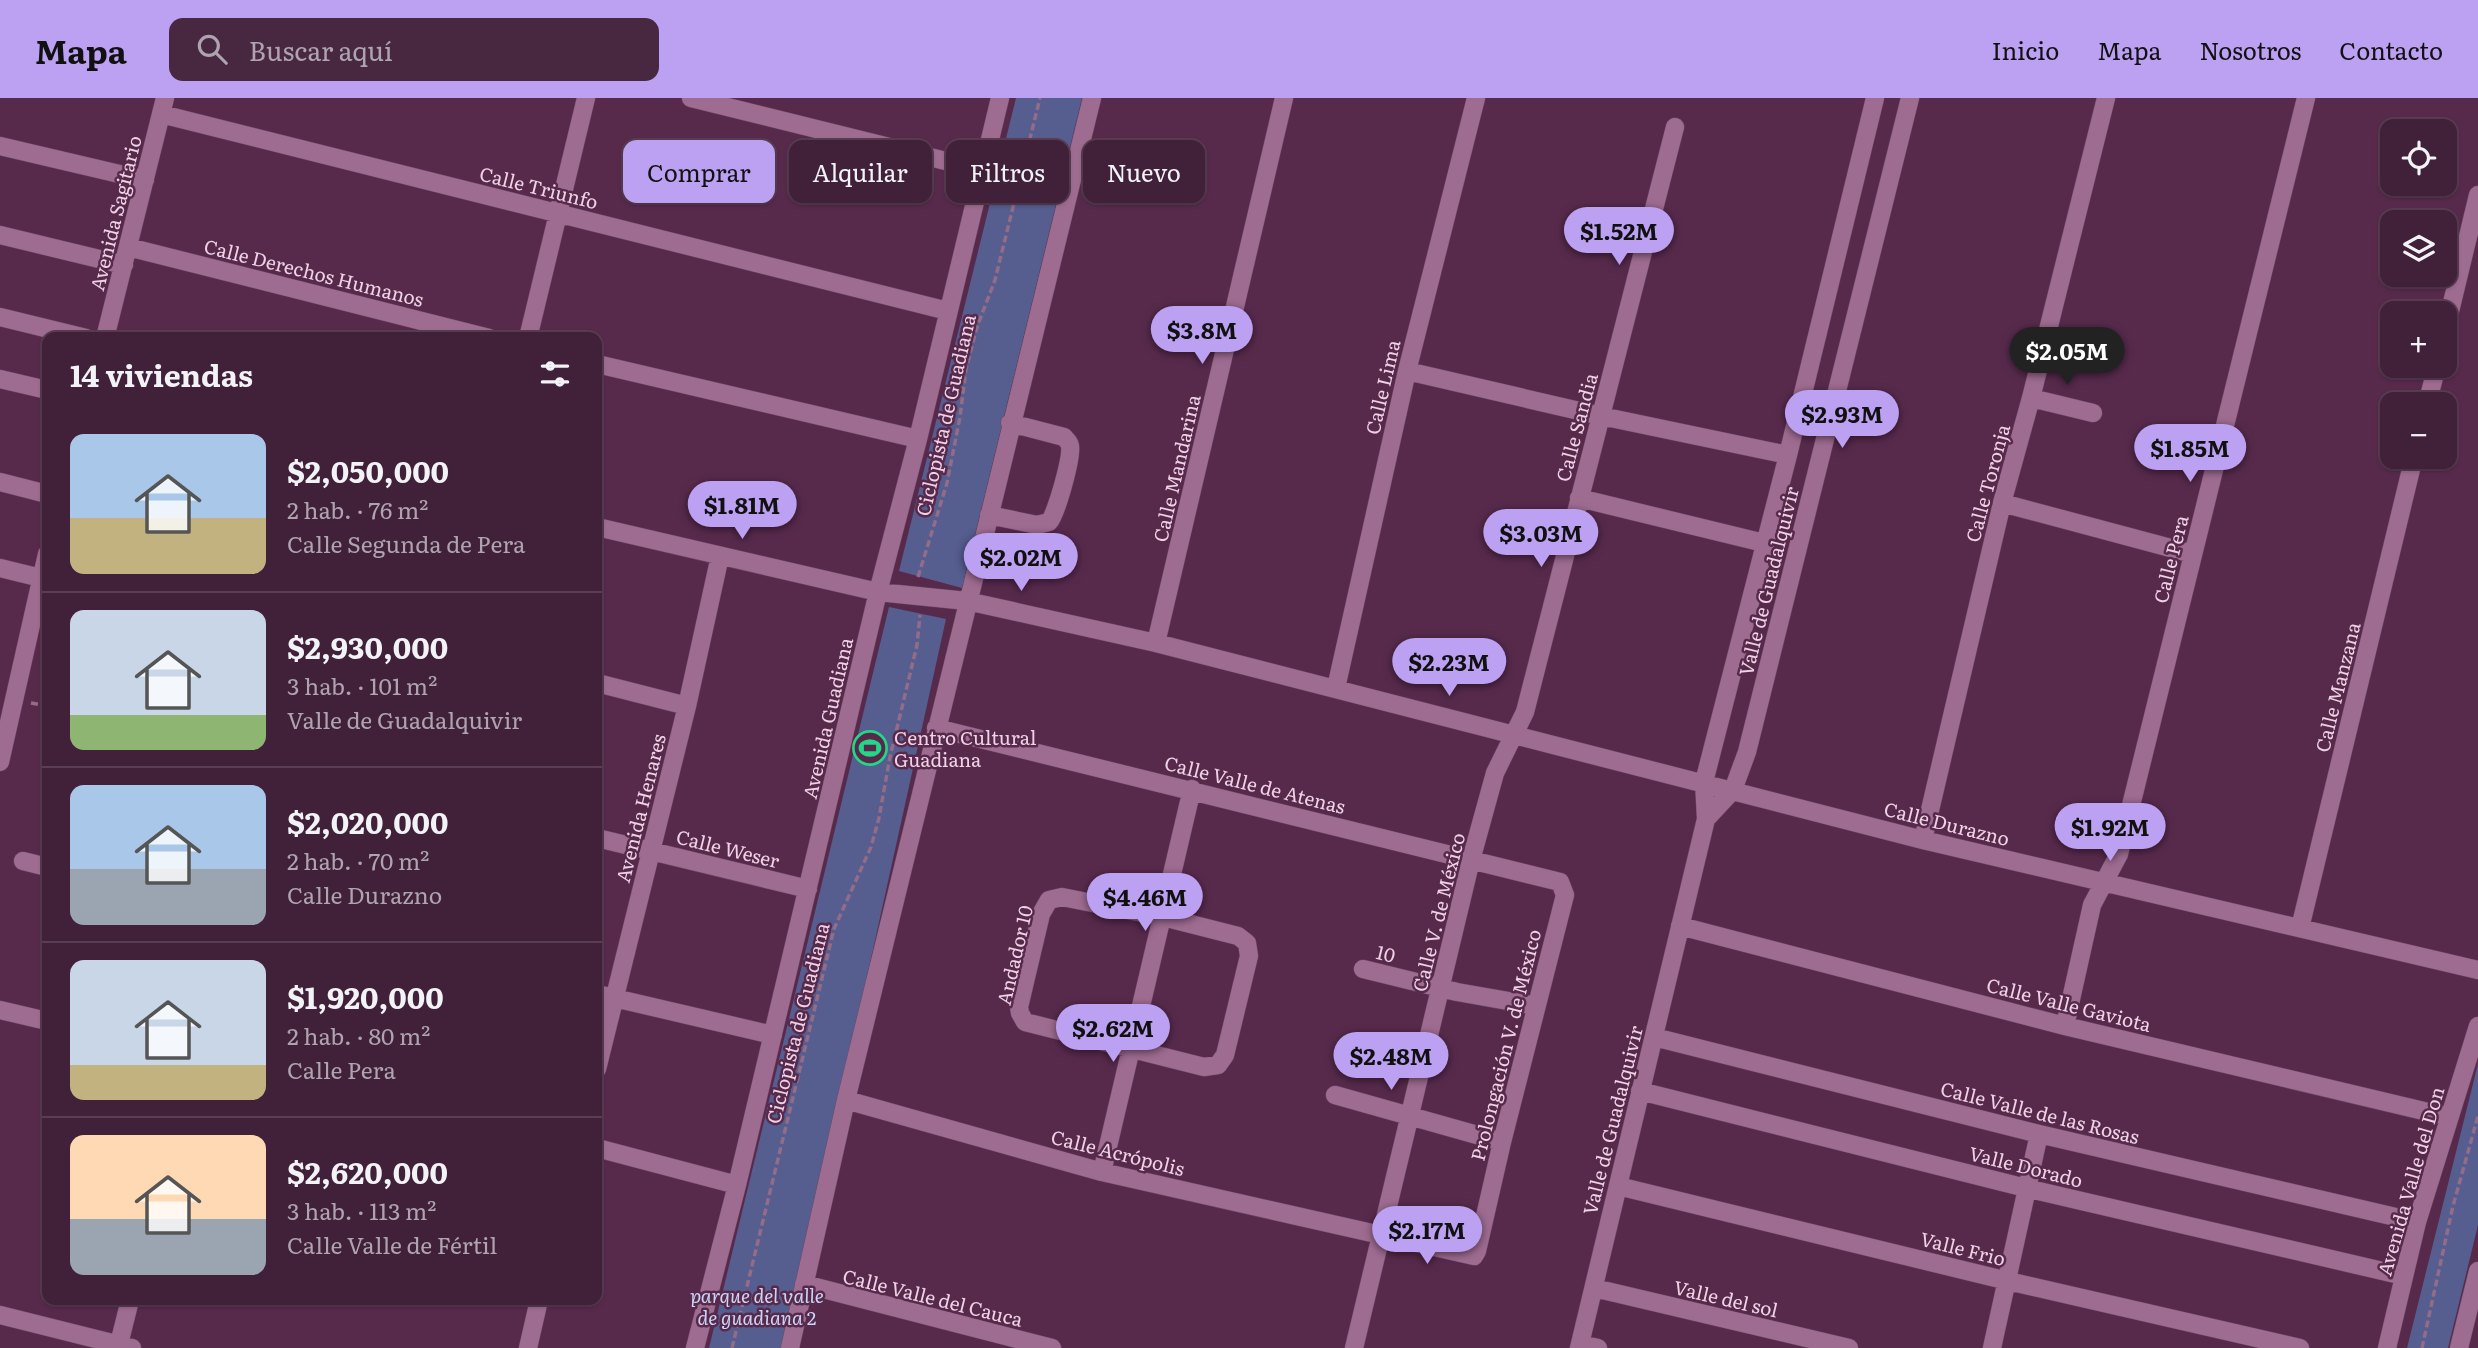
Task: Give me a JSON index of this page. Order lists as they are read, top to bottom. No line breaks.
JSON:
{"streets":{"street":["Calle Triunfo","Avenida Sagitario","Calle Derechos Humanos","Calle Lima","Calle Sandia","Calle Mandarina","Calle Toronja","Calle Pera","Valle de Guadalquivir","Calle Manzana","Avenida Guadiana","Calle Valle de Atenas","Avenida Henares","Calle Durazno","Calle Weser","Calle V. de México","10","Andador 10","Calle Valle Gaviota","Prolongación V. de México","Calle Valle de las Rosas","Calle Acrópolis","Valle Dorado","Avenida Valle del Don","Valle Frio","Calle Valle del Cauca","Valle del sol"],"path":["Ciclopista de Guadiana"]},"crossings":[["Calle Triunfo","Avenida Sagitario"],["Calle Triunfo","Avenida Guadiana"],["Avenida Sagitario","Calle Derechos Humanos"],["Calle Lima","Calle Durazno"],["Calle Sandia","Calle Durazno"],["Calle Sandia","Calle V. de México"],["Calle Mandarina","Calle Durazno"],["Calle Toronja","Calle Durazno"],["Calle Pera","Calle Durazno"],["Calle Pera","Calle Valle Gaviota"],["Valle de Guadalquivir","Calle Durazno"],["Valle de Guadalquivir","Calle Valle Gaviota"],["Valle de Guadalquivir","Calle Valle de las Rosas"],["Valle de Guadalquivir","Valle Dorado"],["Valle de Guadalquivir","Valle Frio"],["Valle de Guadalquivir","Valle del sol"],["Calle Manzana","Calle Durazno"],["Avenida Guadiana","Calle Weser"],["Calle Valle de Atenas","Calle V. de México"],["Calle Valle de Atenas","Prolongación V. de México"],["Avenida Henares","Calle Weser"],["Calle Durazno","Calle V. de México"],["Calle V. de México","10"],["Calle V. de México","Calle Acrópolis"],["10","Prolongación V. de México"],["Calle Valle Gaviota","Avenida Valle del Don"],["Prolongación V. de México","Calle Acrópolis"],["Calle Valle de las Rosas","Avenida Valle del Don"],["Valle Dorado","Avenida Valle del Don"]],"parks":["parque del valle de guadiana 2"],"places":{"sports":["Centro Cultural Guadiana"]},"page":{"header":"Mapa","search":"Buscar aquí","nav":["Inicio","Mapa","Nosotros","Contacto"],"map_buttons":["+","−"],"chip":["Comprar","Alquilar","Filtros","Nuevo"],"price":["$1.52M","$3.8M","$2.05M","$2.93M","$1.85M","$1.81M","$3.03M","$2.02M","$2.23M","$1.92M","$4.46M","$2.62M","$2.48M","$2.17M"],"heading":"14 viviendas","list":[{"name":"$2,050,000","note":"2 hab. · 76 m² · Calle Segunda de Pera"},{"name":"$2,930,000","note":"3 hab. · 101 m² · Valle de Guadalquivir"},{"name":"$2,020,000","note":"2 hab. · 70 m² · Calle Durazno"},{"name":"$1,920,000","note":"2 hab. · 80 m² · Calle Pera"},{"name":"$2,620,000","note":"3 hab. · 113 m² · Calle Valle de Fértil"}]}}
